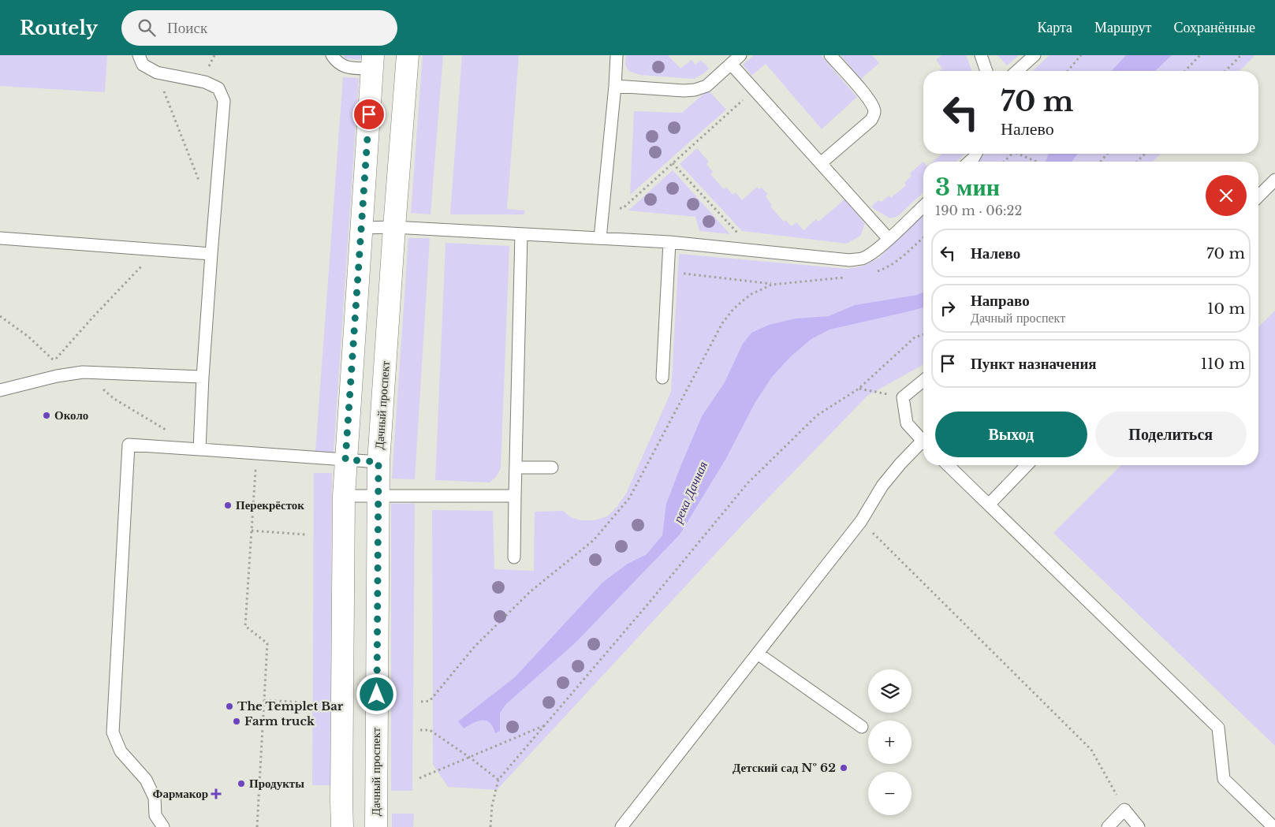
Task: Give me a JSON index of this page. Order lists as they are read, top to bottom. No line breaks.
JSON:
{"streets":{"main road":["Дачный проспект"]},"water":["река Дачная"],"places":{"other":["Около","Перекрёсток","The Templet Bar","Farm truck","Детский сад № 62","Продукты"],"health":["Фармакор"]},"page":{"header":"Routely","search":"Поиск","nav":["Карта","Маршрут","Сохранённые"],"turn":["70 m","Налево"],"heading":["3 мин","190 m · 06:22"],"list":[{"name":"Налево","value":"70 m"},{"name":"Направо","note":"Дачный проспект","value":"10 m"},{"name":"Пункт назначения","value":"110 m"}],"buttons":["Выход","Поделиться"],"map_buttons":["+","−"]}}
